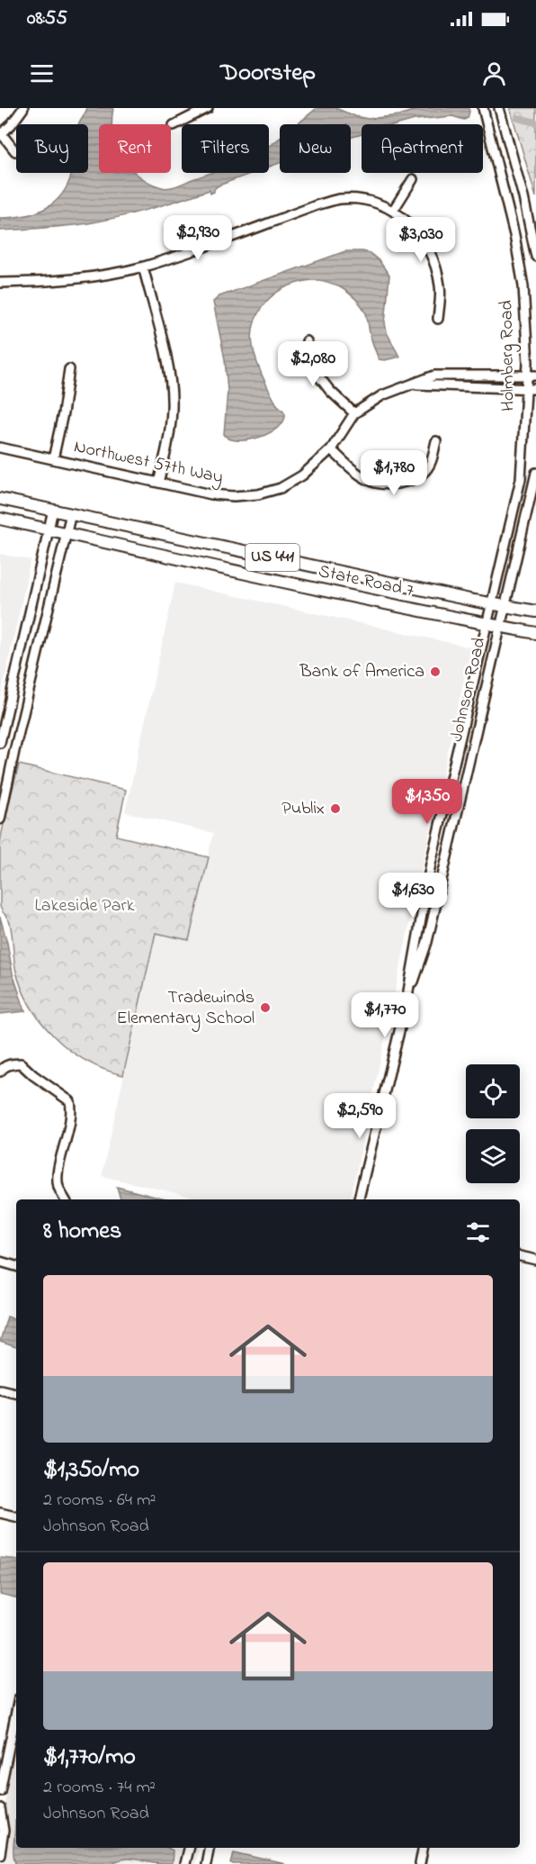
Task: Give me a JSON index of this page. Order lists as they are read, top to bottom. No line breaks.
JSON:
{"streets":{"main road":["US 441","State Road 7"],"street":["Holmberg Road","Northwest 57th Way","Johnson Road"]},"crossings":[["Holmberg Road","Northwest 57th Way"],["Holmberg Road","State Road 7"],["Holmberg Road","Johnson Road"],["State Road 7","Johnson Road"]],"parks":["Lakeside Park"],"places":["Bank of America","Publix","Tradewinds Elementary School"],"page":{"status":"08:55","header":"Doorstep","chip":["Buy","Rent","Filters","New","Apartment"],"price":["$2,930","$3,030","$2,080","$1,780","$1,350","$1,630","$1,770","$2,590"],"heading":"8 homes","list":[{"name":"$1,350/mo","note":"2 rooms · 64 m² · Johnson Road"},{"name":"$1,770/mo","note":"2 rooms · 74 m² · Johnson Road"}]}}
